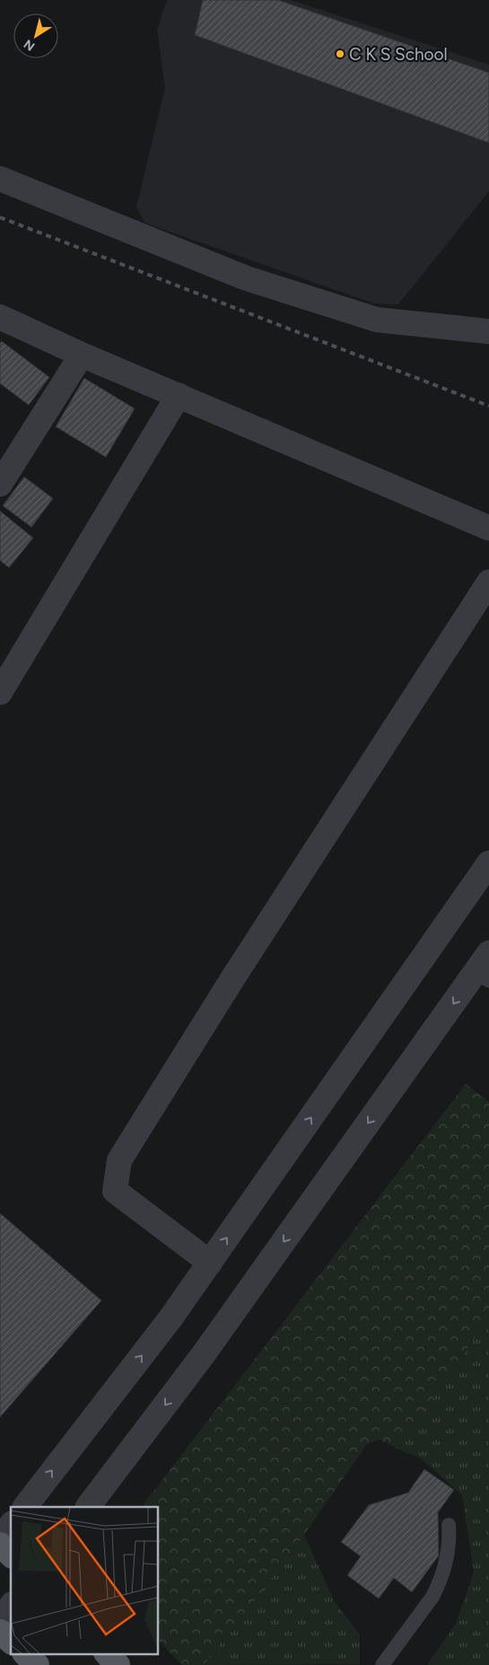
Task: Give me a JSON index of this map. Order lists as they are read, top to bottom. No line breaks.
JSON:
{"places":["C K S School"],"north":"bottom left"}
